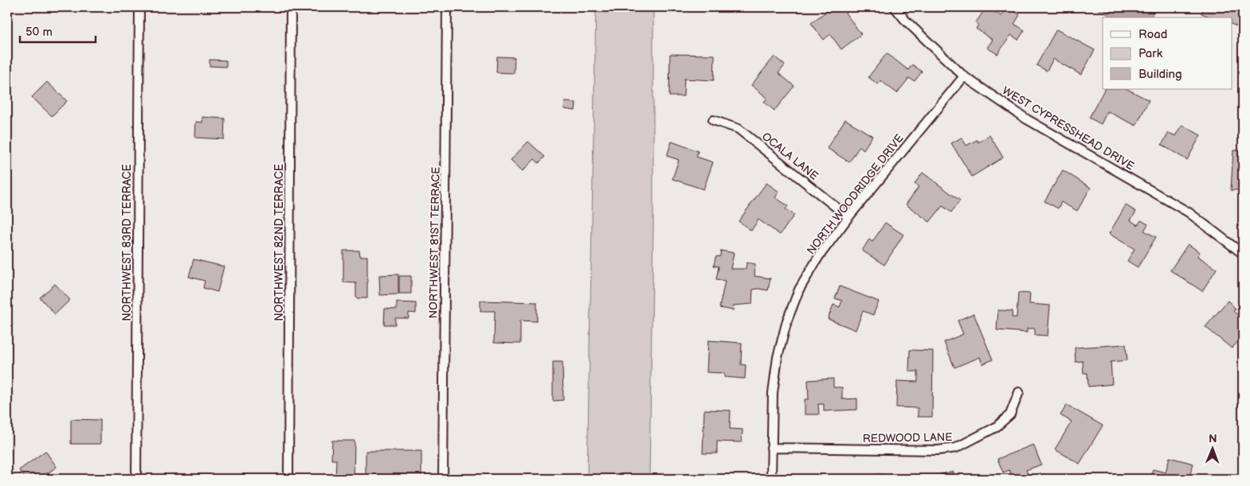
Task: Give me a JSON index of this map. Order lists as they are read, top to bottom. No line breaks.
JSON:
{"streets":{"street":["WEST CYPRESSHEAD DRIVE","OCALA LANE","NORTH WOODRIDGE DRIVE","NORTHWEST 83RD TERRACE","NORTHWEST 82ND TERRACE","NORTHWEST 81ST TERRACE","REDWOOD LANE"]},"crossings":[["WEST CYPRESSHEAD DRIVE","NORTH WOODRIDGE DRIVE"],["OCALA LANE","NORTH WOODRIDGE DRIVE"],["NORTH WOODRIDGE DRIVE","REDWOOD LANE"]],"legend":["Road","Park","Building"],"scale_bar":"50 m","north":"top"}
